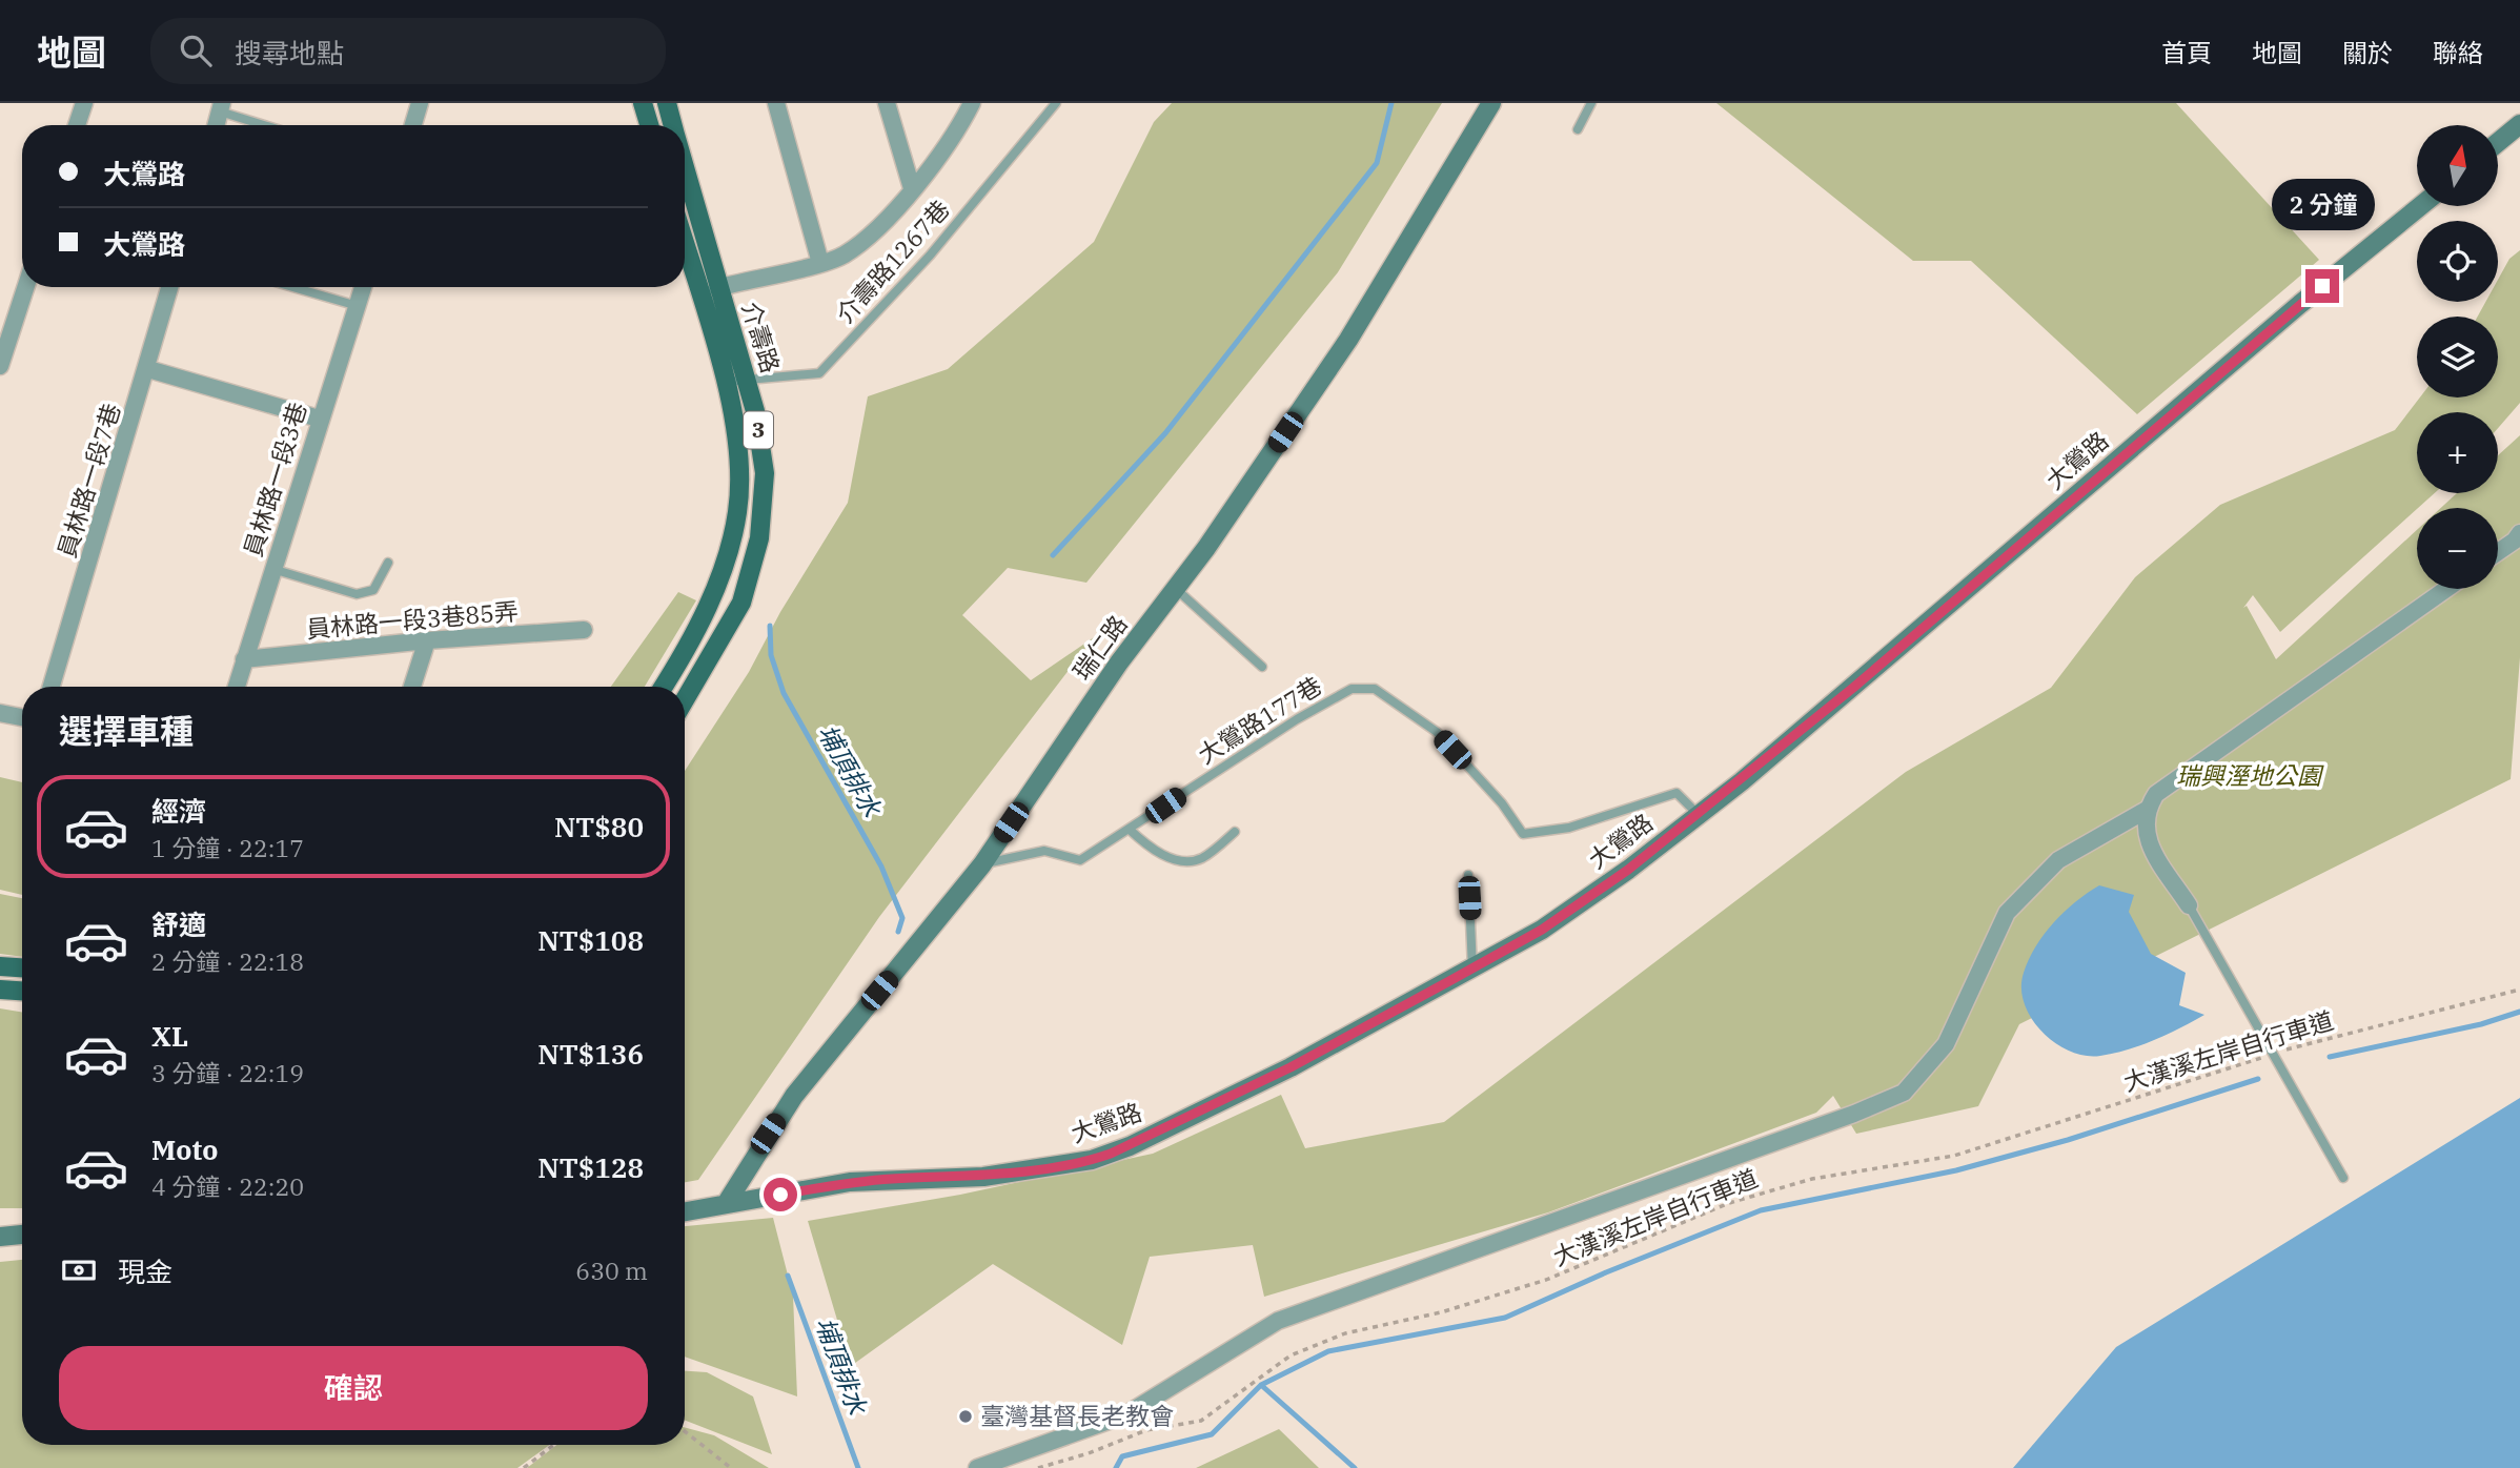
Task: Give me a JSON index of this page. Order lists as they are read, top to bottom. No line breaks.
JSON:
{"streets":{"main road":["介壽路","3"],"street":["大鶯路","員林路一段3巷","員林路一段7巷","員林路一段3巷85弄","瑞仁路"],"lane":["介壽路1267巷","大鶯路177巷"],"path":["大漢溪左岸自行車道"]},"crossings":[["介壽路1267巷","介壽路"],["大鶯路","瑞仁路"],["大鶯路","大鶯路177巷"],["員林路一段3巷","員林路一段3巷85弄"],["瑞仁路","大鶯路177巷"]],"water":["埔頂排水"],"parks":["瑞興溼地公園"],"places":["臺灣基督長老教會"],"north":"top","page":{"header":"地圖","search":"搜尋地點","nav":["首頁","地圖","關於","聯絡"],"map_buttons":["+","−"],"banner":["大鶯路","大鶯路"],"bubble":"2 分鐘","heading":"選擇車種","list":[{"name":"經濟","note":"1 分鐘 · 22:17","value":"NT$80"},{"name":"舒適","note":"2 分鐘 · 22:18","value":"NT$108"},{"name":"XL","note":"3 分鐘 · 22:19","value":"NT$136"},{"name":"Moto","note":"4 分鐘 · 22:20","value":"NT$128"}],"pay":["現金","630 m"],"buttons":"確認"}}
